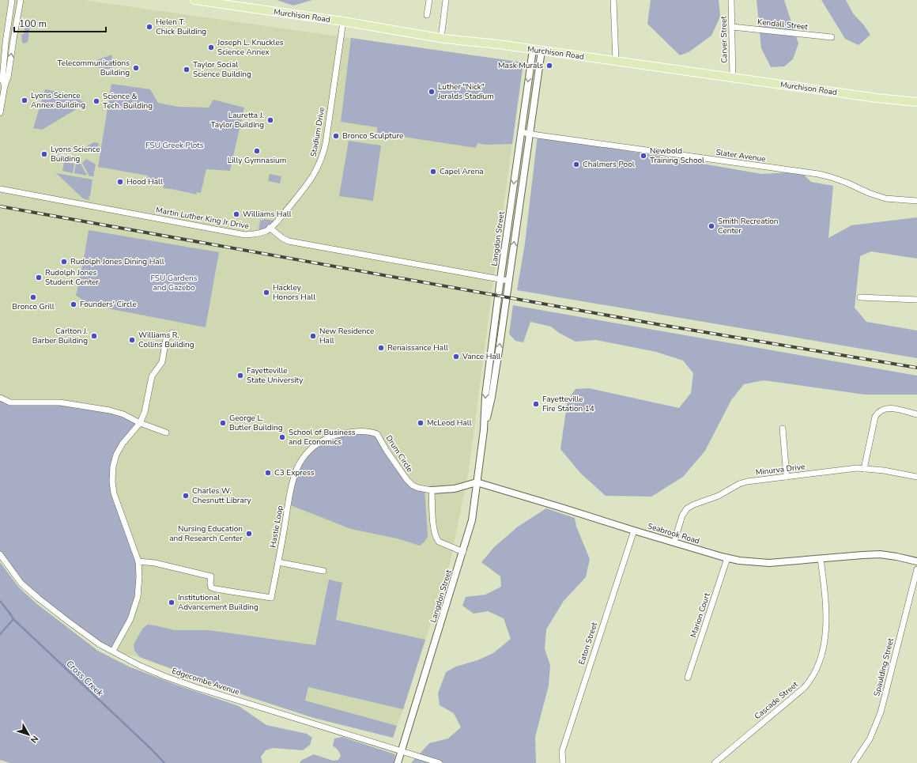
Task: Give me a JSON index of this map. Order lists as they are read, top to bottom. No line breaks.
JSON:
{"streets":{"main road":["Murchison Road"],"street":["Kendall Street","Carver Street","Stadium Drive","Slater Avenue","Martin Luther King Jr Drive","Langdon Street","Drum Circle","Minurva Drive","Hastie Loop","Seabrook Road","Marion Court","Eaton Street","Spaulding Street","Edgecombe Avenue","Cascade Street"]},"crossings":[["Murchison Road","Carver Street"],["Murchison Road","Stadium Drive"],["Murchison Road","Langdon Street"],["Kendall Street","Carver Street"],["Stadium Drive","Martin Luther King Jr Drive"],["Slater Avenue","Langdon Street"],["Langdon Street","Seabrook Road"],["Langdon Street","Edgecombe Avenue"],["Drum Circle","Hastie Loop"],["Minurva Drive","Seabrook Road"],["Seabrook Road","Marion Court"],["Seabrook Road","Eaton Street"],["Seabrook Road","Cascade Street"]],"water":["Cross Creek"],"parks":["FSU Greek Plots","FSU Gardens and Gazebo"],"places":["Helen T. Chick Building","Joseph L. Knuckles Science Annex","Mask Murals","Telecommunications Building","Taylor Social Science Building","Luther \"Nick\" Jeralds Stadium","Lyons Science Annex Building","Science & Tech. Building","Lauretta J. Taylor Building","Bronco Sculpture","Lilly Gymnasium","Lyons Science Building","Newbold Training School","Chalmers Pool","Capel Arena","Hood Hall","Williams Hall","Smith Recreation Center","Rudolph Jones Dining Hall","Rudolph Jones Student Center","Hackley Honors Hall","Bronco Grill","Founders' Circle","Carlton J. Barber Building","New Residence Hall","Williams R. Collins Building","Renaissance Hall","Vance Hall","Fayetteville State University","Fayetteville Fire Station 14","George L. Butler Building","McLeod Hall","School of Business and Economics","C3 Express","Charles W. Chesnutt Library","Nursing Education and Research Center","Institutional Advancement Building"],"scale_bar":"100 m","north":"bottom right"}
